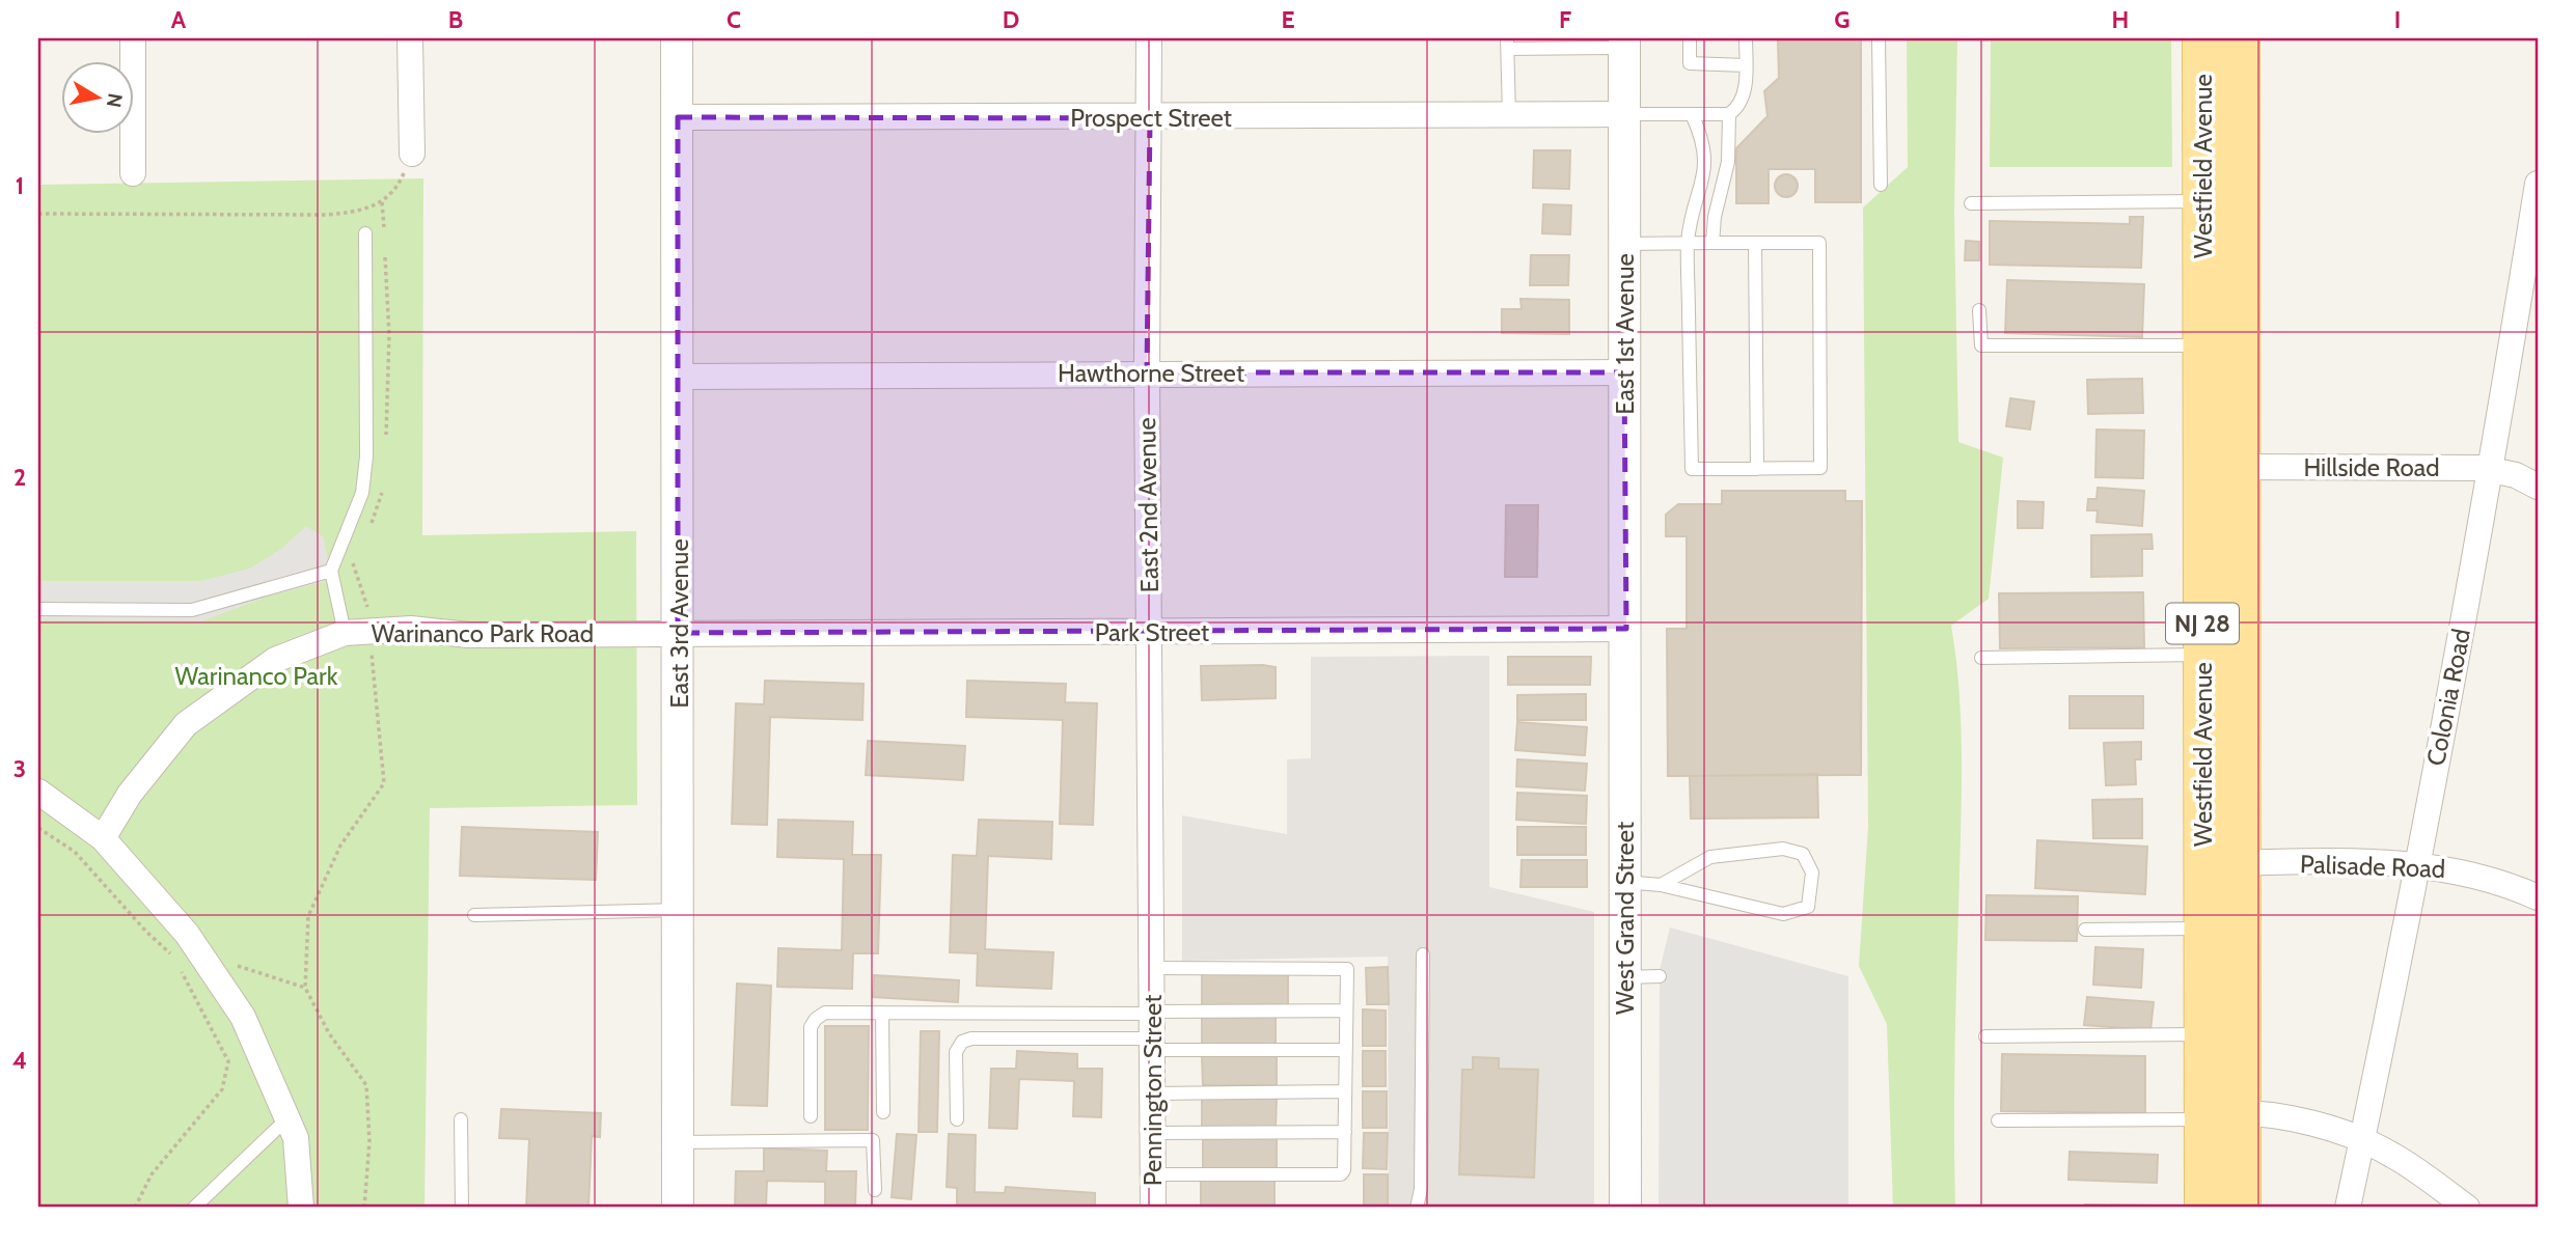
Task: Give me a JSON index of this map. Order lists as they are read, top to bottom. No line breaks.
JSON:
{"streets":{"main road":["Westfield Avenue","NJ 28"],"street":["Prospect Street","East 1st Avenue","Hawthorne Street","Hillside Road","East 2nd Avenue","East 3rd Avenue","Park Street","Warinanco Park Road","Colonia Road","Palisade Road","West Grand Street","Pennington Street"]},"crossings":[["Prospect Street","East 1st Avenue"],["Prospect Street","East 2nd Avenue"],["Prospect Street","East 3rd Avenue"],["Westfield Avenue","Hillside Road"],["Westfield Avenue","Palisade Road"],["East 1st Avenue","Hawthorne Street"],["East 1st Avenue","Park Street"],["East 1st Avenue","West Grand Street"],["Hawthorne Street","East 2nd Avenue"],["Hawthorne Street","East 3rd Avenue"],["Hillside Road","Colonia Road"],["East 2nd Avenue","Park Street"],["East 2nd Avenue","Pennington Street"],["East 3rd Avenue","Park Street"],["East 3rd Avenue","Warinanco Park Road"],["Park Street","Warinanco Park Road"],["Park Street","West Grand Street"],["Colonia Road","Palisade Road"]],"parks":["Warinanco Park"],"north":"right","grid":{"columns":["A","B","C","D","E","F","G","H","I"],"rows":["1","2","3","4"]}}
